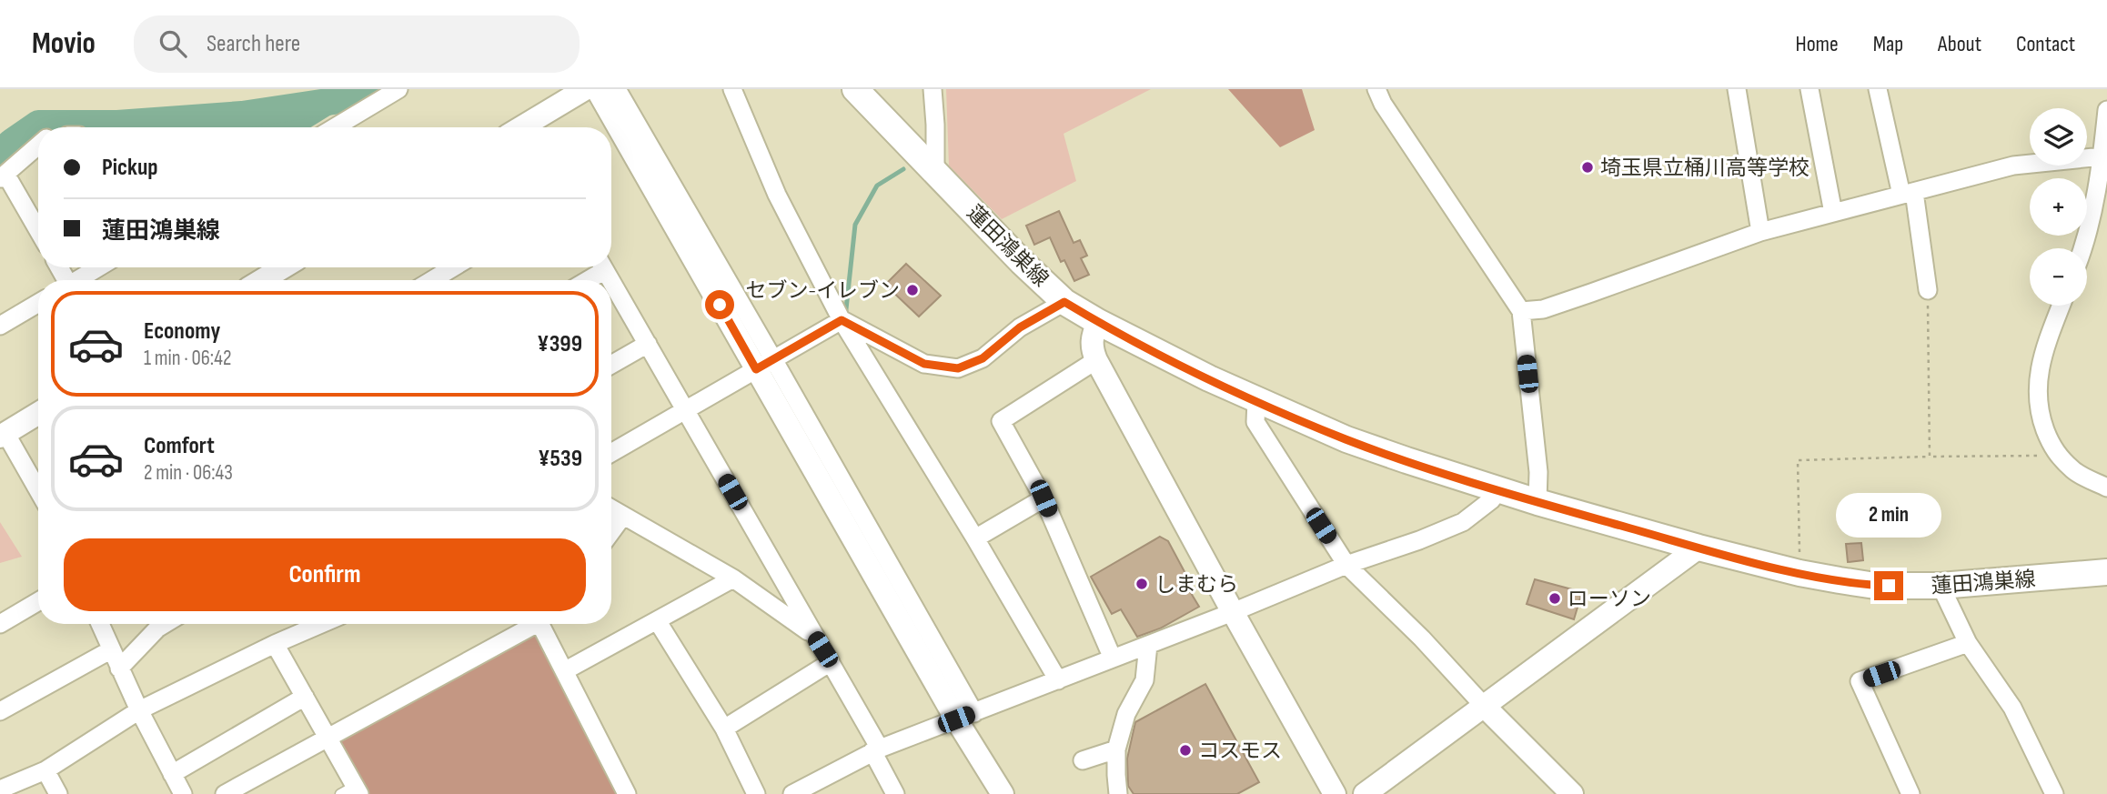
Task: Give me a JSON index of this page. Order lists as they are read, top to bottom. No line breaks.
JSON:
{"streets":{"main road":["蓮田鴻巣線"]},"places":["埼玉県立桶川高等学校","セブン-イレブン","しまむら","ローソン","コスモス"],"page":{"header":"Movio","search":"Search here","nav":["Home","Map","About","Contact"],"map_buttons":["+","−"],"banner":["Pickup","蓮田鴻巣線"],"list":[{"name":"Economy","note":"1 min · 06:42","value":"¥399"},{"name":"Comfort","note":"2 min · 06:43","value":"¥539"}],"bubble":"2 min","buttons":"Confirm"}}
